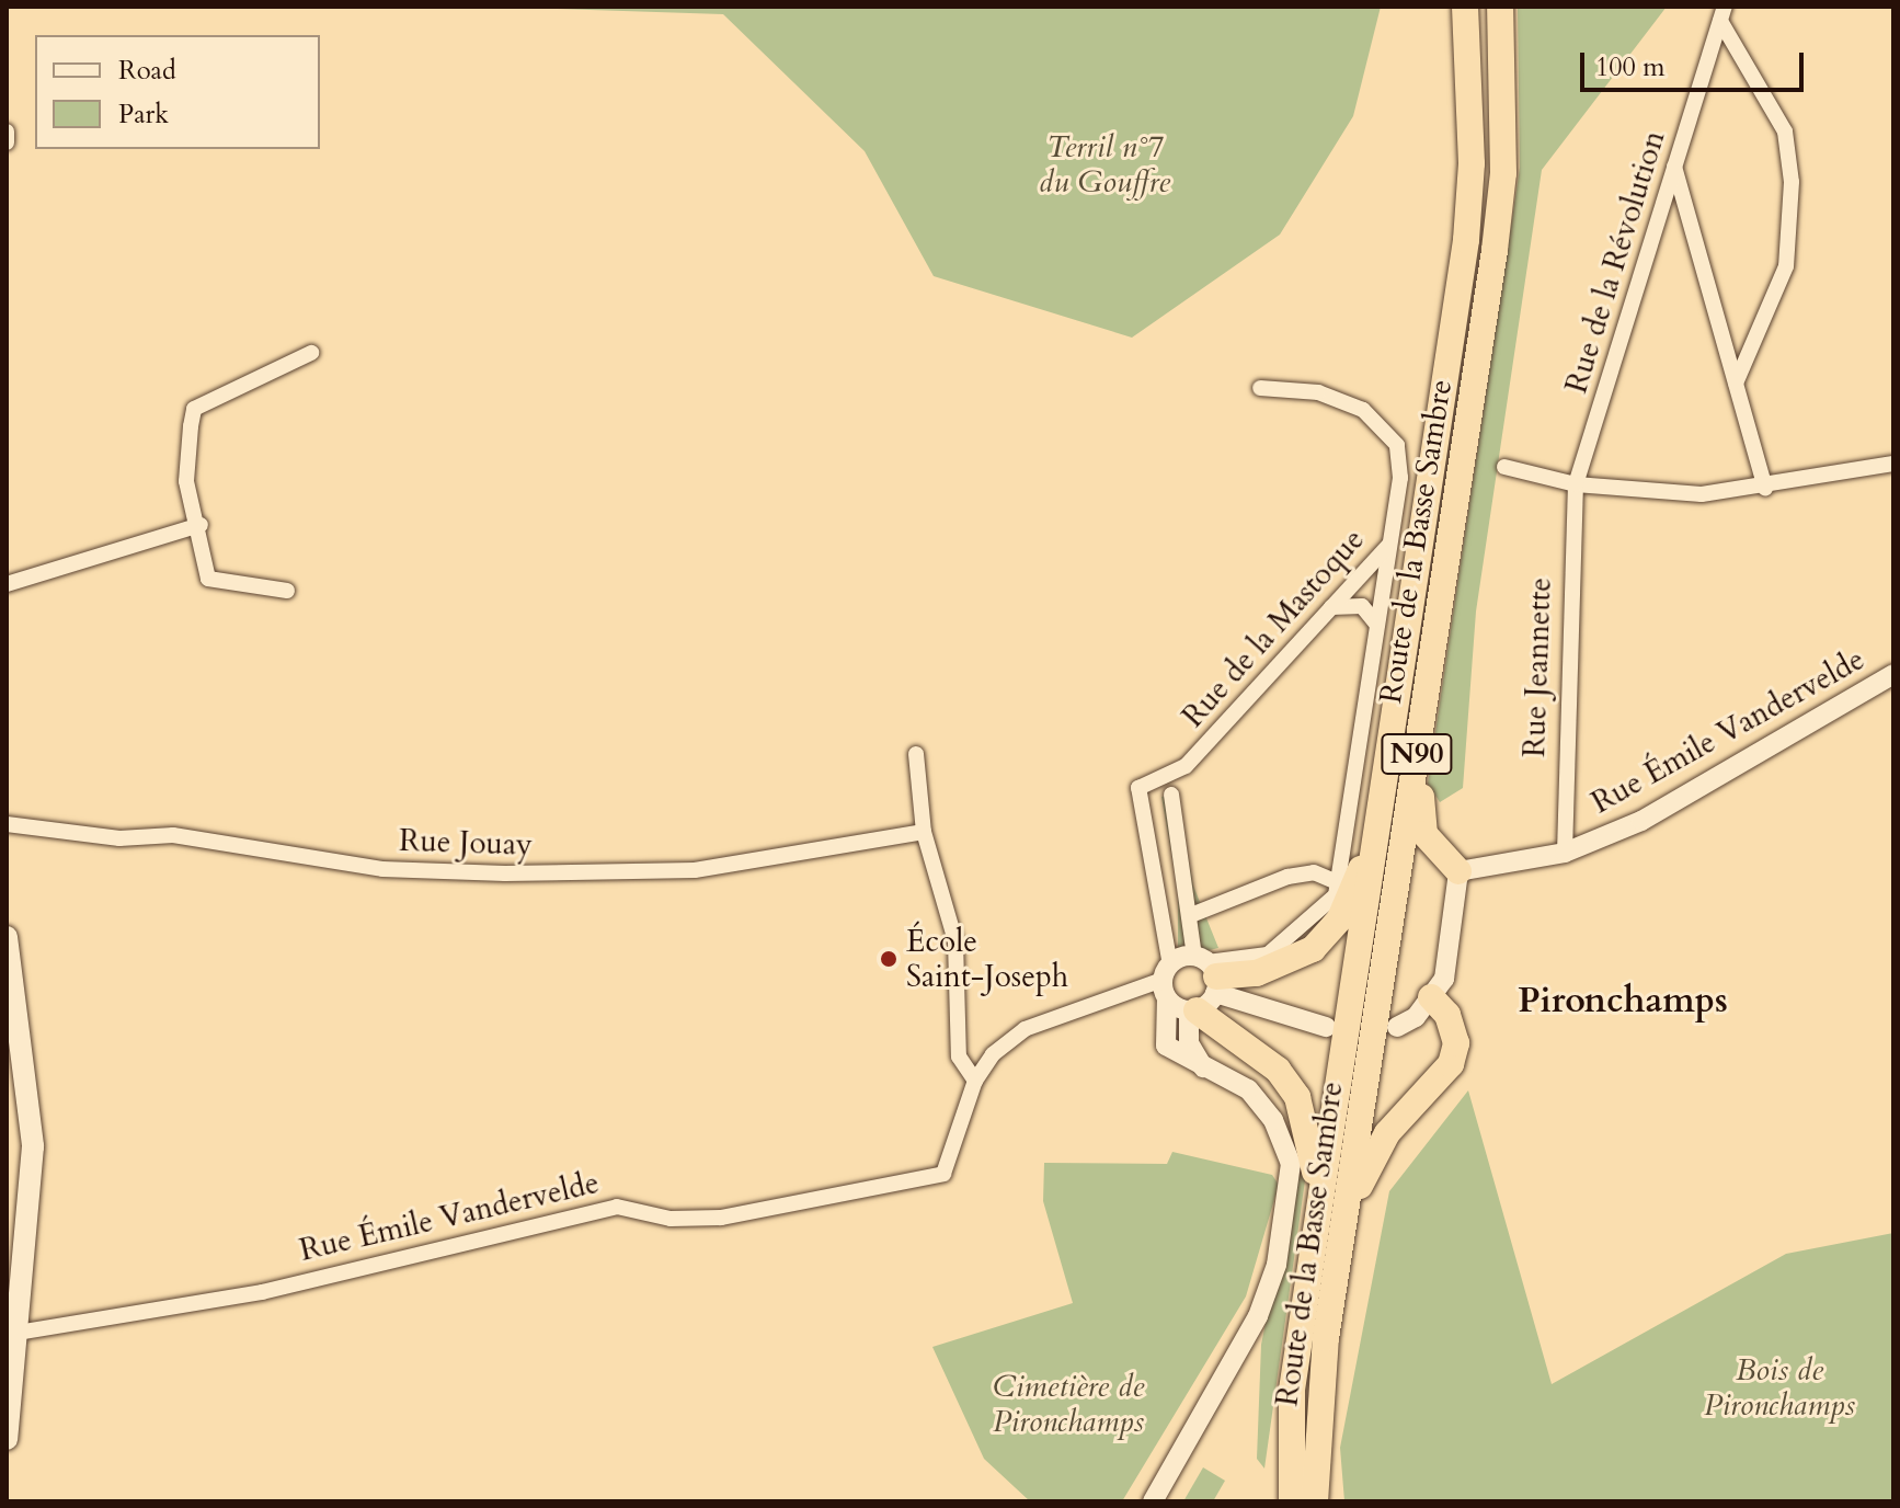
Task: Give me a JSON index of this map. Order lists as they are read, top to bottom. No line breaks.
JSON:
{"streets":{"highway":["Route de la Basse Sambre","N90"],"street":["Rue de la Révolution","Rue de la Mastoque","Rue Jeannette","Rue Émile Vandervelde","Rue Jouay"]},"crossings":[["Rue de la Révolution","Rue Jeannette"],["Rue de la Mastoque","Rue Émile Vandervelde"],["Rue Jeannette","Rue Émile Vandervelde"]],"districts":["Pironchamps"],"parks":["Terril n°7 du Gouffre","Bois de Pironchamps","Cimetière de Pironchamps"],"places":["École Saint-Joseph"],"legend":["Road","Park"],"scale_bar":"100 m"}
